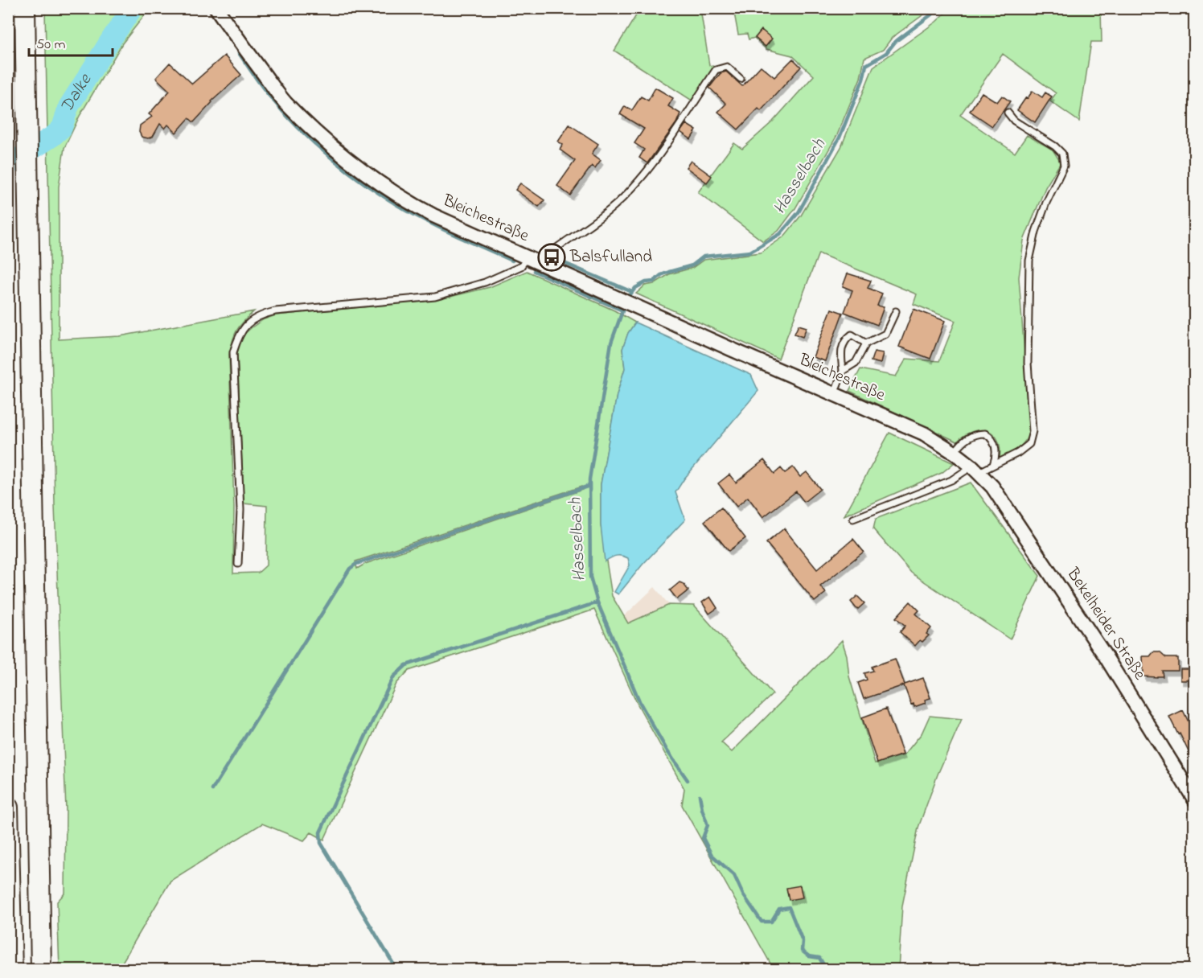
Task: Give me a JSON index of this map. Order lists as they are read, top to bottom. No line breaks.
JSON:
{"streets":{"street":["Bleichestraße","Bekelheider Straße"]},"crossings":[["Bleichestraße","Bekelheider Straße"]],"water":["Dalke","Hasselbach"],"places":{"bus stop":["Balsfulland"]},"scale_bar":"50 m"}
